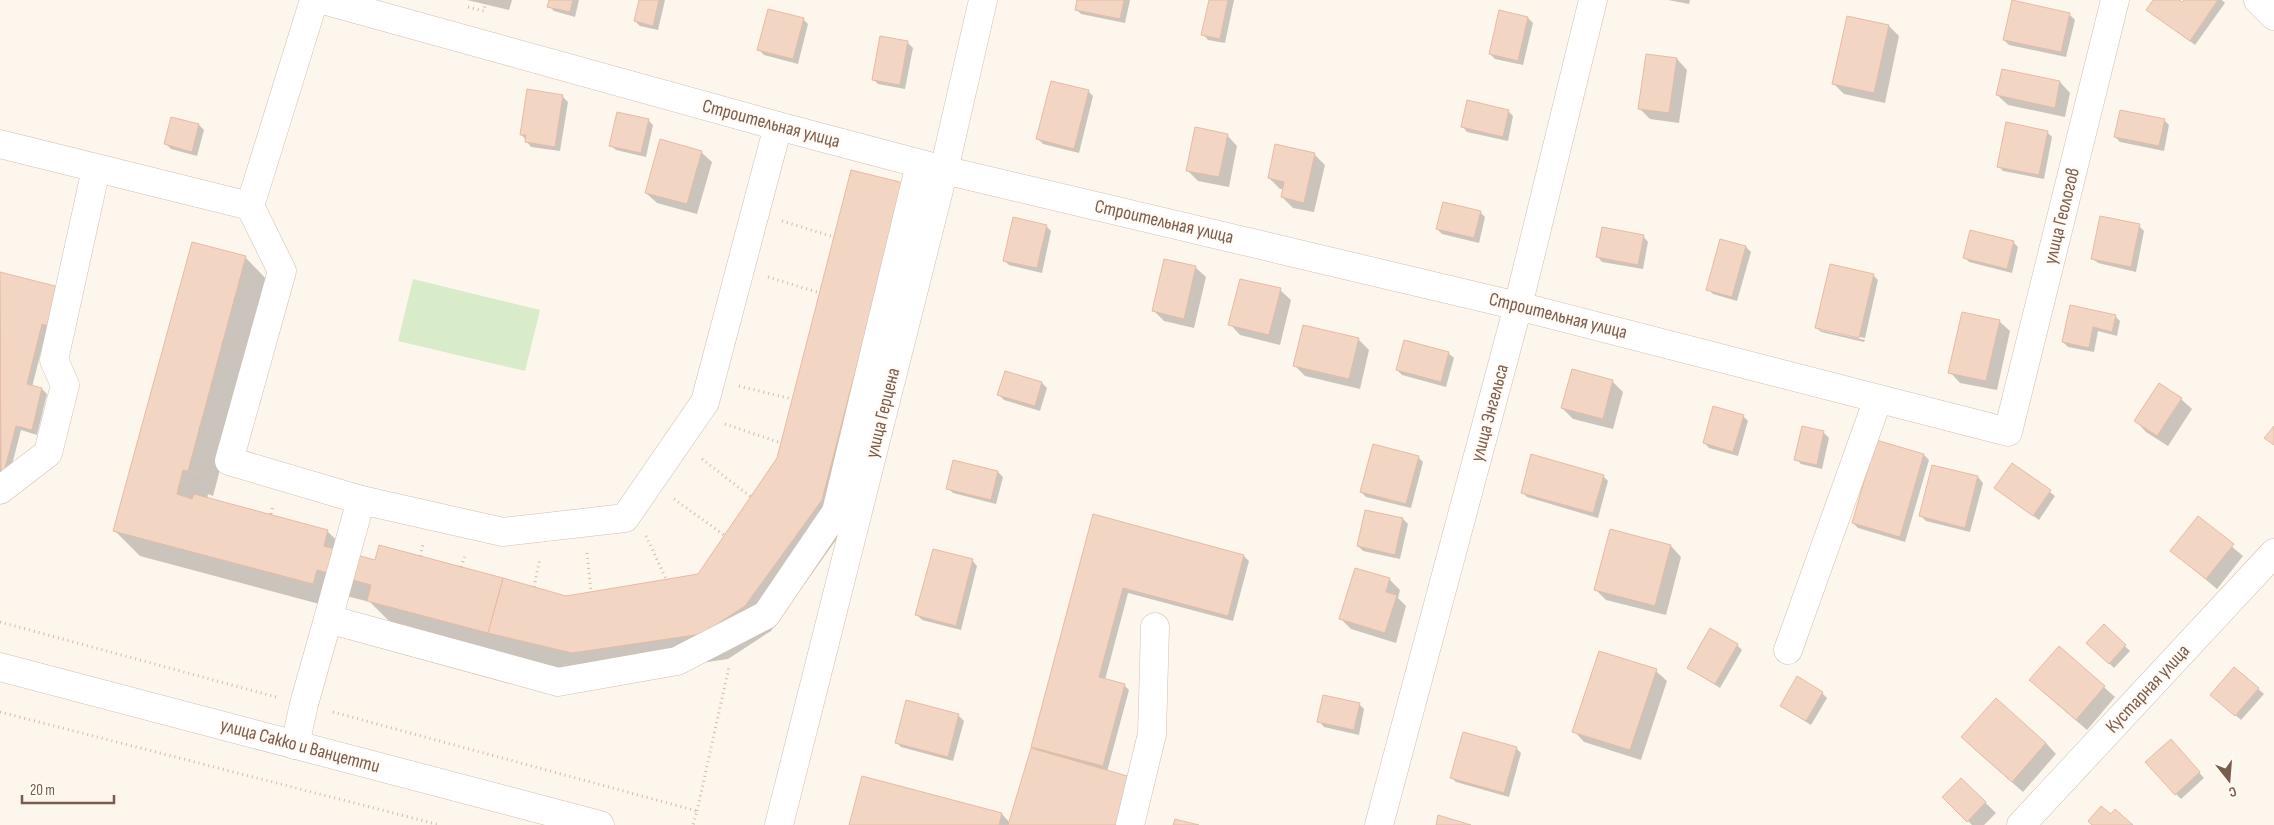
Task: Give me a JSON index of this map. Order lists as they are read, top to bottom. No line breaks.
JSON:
{"streets":{"street":["Строительная улица","улица Геологов","улица Герцена","улица Энгельса","Кустарная улица","улица Сакко и Ванцетти"]},"crossings":[["Строительная улица","улица Геологов"],["Строительная улица","улица Герцена"],["Строительная улица","улица Энгельса"]],"scale_bar":"20 m","north":"bottom"}
